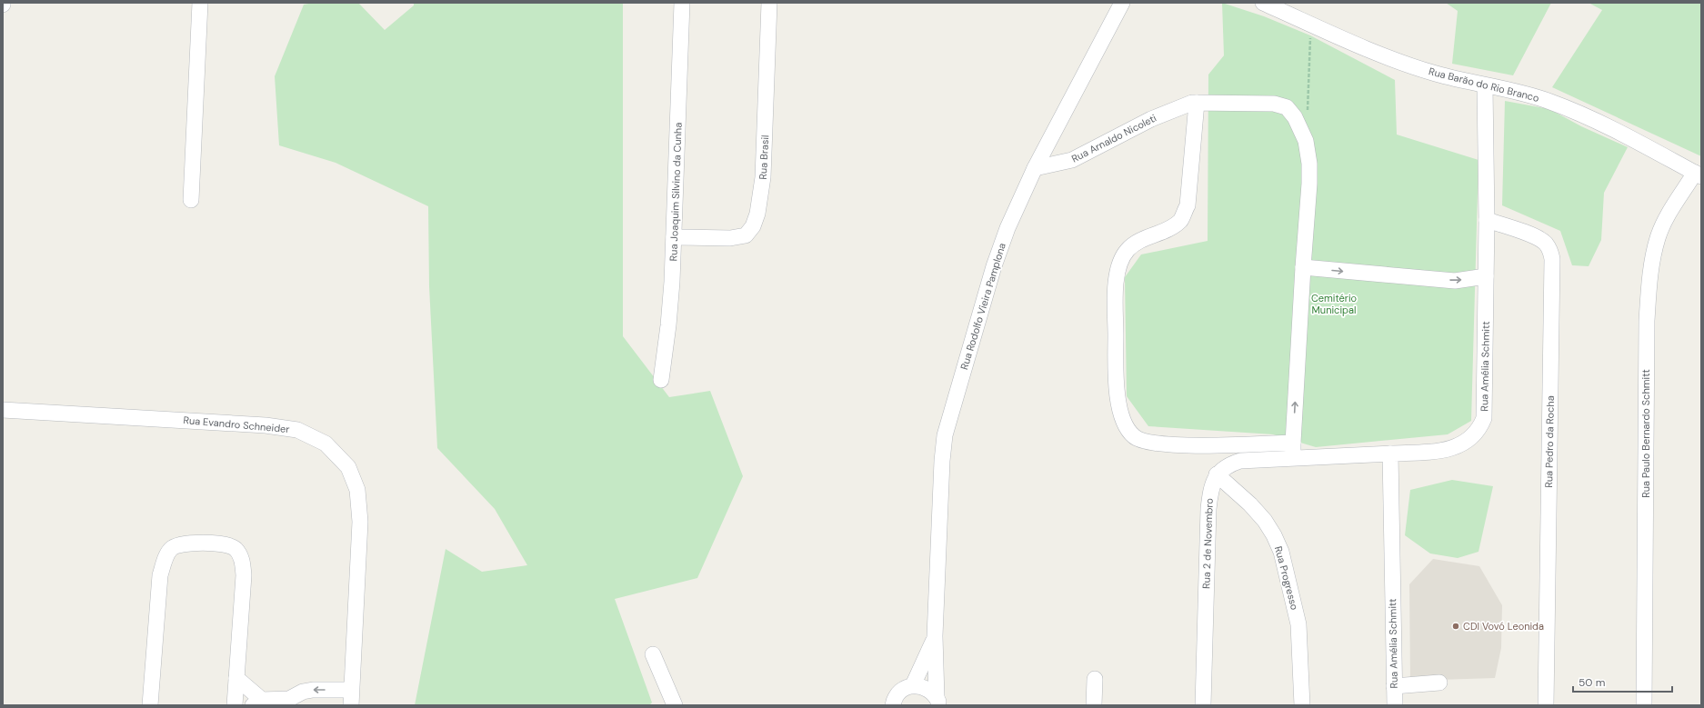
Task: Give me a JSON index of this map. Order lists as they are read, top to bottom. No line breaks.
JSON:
{"streets":{"street":["Rua Barão do Rio Branco","Rua Arnaldo Nicoleti","Rua Brasil","Rua Joaquim Silvino da Cunha","Rua Rodolfo Vieira Pamplona","Rua Amélia Schmitt","Rua Evandro Schneider","Rua Paulo Bernardo Schmitt","Rua Pedro da Rocha","Rua 2 de Novembro","Rua Progresso"]},"crossings":[["Rua Barão do Rio Branco","Rua Amélia Schmitt"],["Rua Barão do Rio Branco","Rua Paulo Bernardo Schmitt"],["Rua Arnaldo Nicoleti","Rua Rodolfo Vieira Pamplona"],["Rua Brasil","Rua Joaquim Silvino da Cunha"],["Rua Amélia Schmitt","Rua Pedro da Rocha"],["Rua 2 de Novembro","Rua Progresso"]],"parks":["Cemitério Municipal"],"places":["CDI Vovó Leonida"],"scale_bar":"50 m"}
